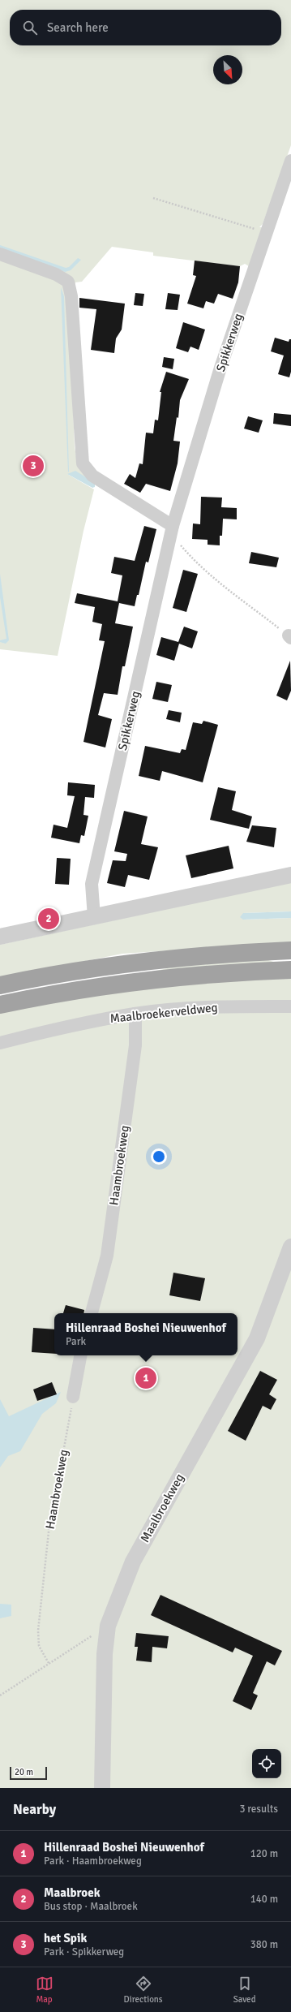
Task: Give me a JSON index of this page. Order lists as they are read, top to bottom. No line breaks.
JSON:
{"streets":{"street":["Spikkerweg","Maalbroekerveldweg","Haambroekweg","Maalbroekweg"]},"crossings":[["Maalbroekerveldweg","Haambroekweg"]],"scale_bar":"20 m","north":"bottom right","page":{"search":"Search here","pins":["3","2","1"],"popup":["Hillenraad Boshei Nieuwenhof","Park"],"scale":"20 m","heading":["Nearby","3 results"],"list":[{"mark":"1","name":"Hillenraad Boshei Nieuwenhof","note":"Park · Haambroekweg","value":"120 m"},{"mark":"2","name":"Maalbroek","note":"Bus stop · Maalbroek","value":"140 m"},{"mark":"3","name":"het Spik","note":"Park · Spikkerweg","value":"380 m"}],"nav":["Map","Directions","Saved"]}}
